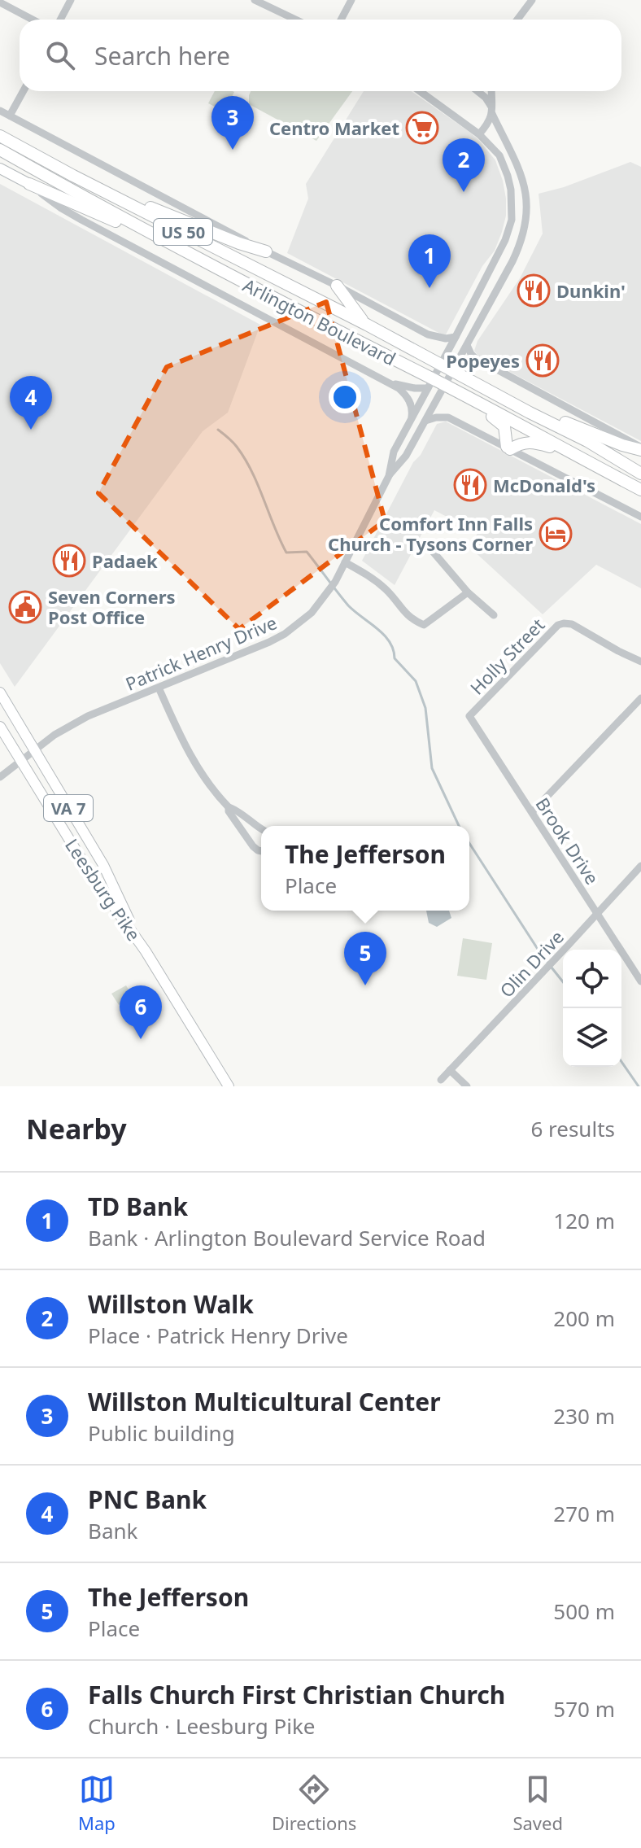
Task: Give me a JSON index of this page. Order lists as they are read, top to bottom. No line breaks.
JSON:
{"streets":{"highway":["US 50","Arlington Boulevard"],"main road":["VA 7","Leesburg Pike"],"street":["Patrick Henry Drive","Holly Street","Brook Drive","Olin Drive"]},"crossings":[["Arlington Boulevard","Patrick Henry Drive"],["Patrick Henry Drive","Leesburg Pike"],["Holly Street","Brook Drive"],["Brook Drive","Olin Drive"]],"places":{"supermarket":["Centro Market"],"restaurant":["Dunkin'","Popeyes","McDonald's","Padaek"],"hotel":["Comfort Inn Falls Church - Tysons Corner"],"public building":["Seven Corners Post Office"]},"page":{"search":"Search here","pins":["3","2","1","4","5","6"],"popup":["The Jefferson","Place"],"heading":["Nearby","6 results"],"list":[{"mark":"1","name":"TD Bank","note":"Bank · Arlington Boulevard Service Road","value":"120 m"},{"mark":"2","name":"Willston Walk","note":"Place · Patrick Henry Drive","value":"200 m"},{"mark":"3","name":"Willston Multicultural Center","note":"Public building","value":"230 m"},{"mark":"4","name":"PNC Bank","note":"Bank","value":"270 m"},{"mark":"5","name":"The Jefferson","note":"Place","value":"500 m"},{"mark":"6","name":"Falls Church First Christian Church","note":"Church · Leesburg Pike","value":"570 m"}],"nav":["Map","Directions","Saved"]}}
